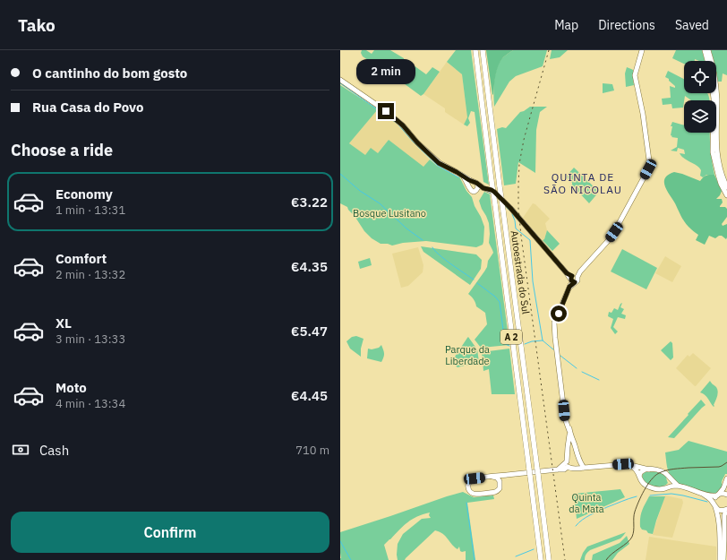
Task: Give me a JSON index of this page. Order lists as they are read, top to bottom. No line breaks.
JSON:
{"streets":{"highway":["Autoestrada do Sul","A 2"]},"districts":["QUINTA DE SÃO NICOLAU"],"parks":["Bosque Lusitano","Parque da Liberdade","Quinta da Mata"],"page":{"header":"Tako","nav":["Map","Directions","Saved"],"banner":["O cantinho do bom gosto","Rua Casa do Povo"],"bubble":"2 min","heading":"Choose a ride","list":[{"name":"Economy","note":"1 min · 13:31","value":"€3.22"},{"name":"Comfort","note":"2 min · 13:32","value":"€4.35"},{"name":"XL","note":"3 min · 13:33","value":"€5.47"},{"name":"Moto","note":"4 min · 13:34","value":"€4.45"}],"pay":["Cash","710 m"],"buttons":"Confirm"}}
